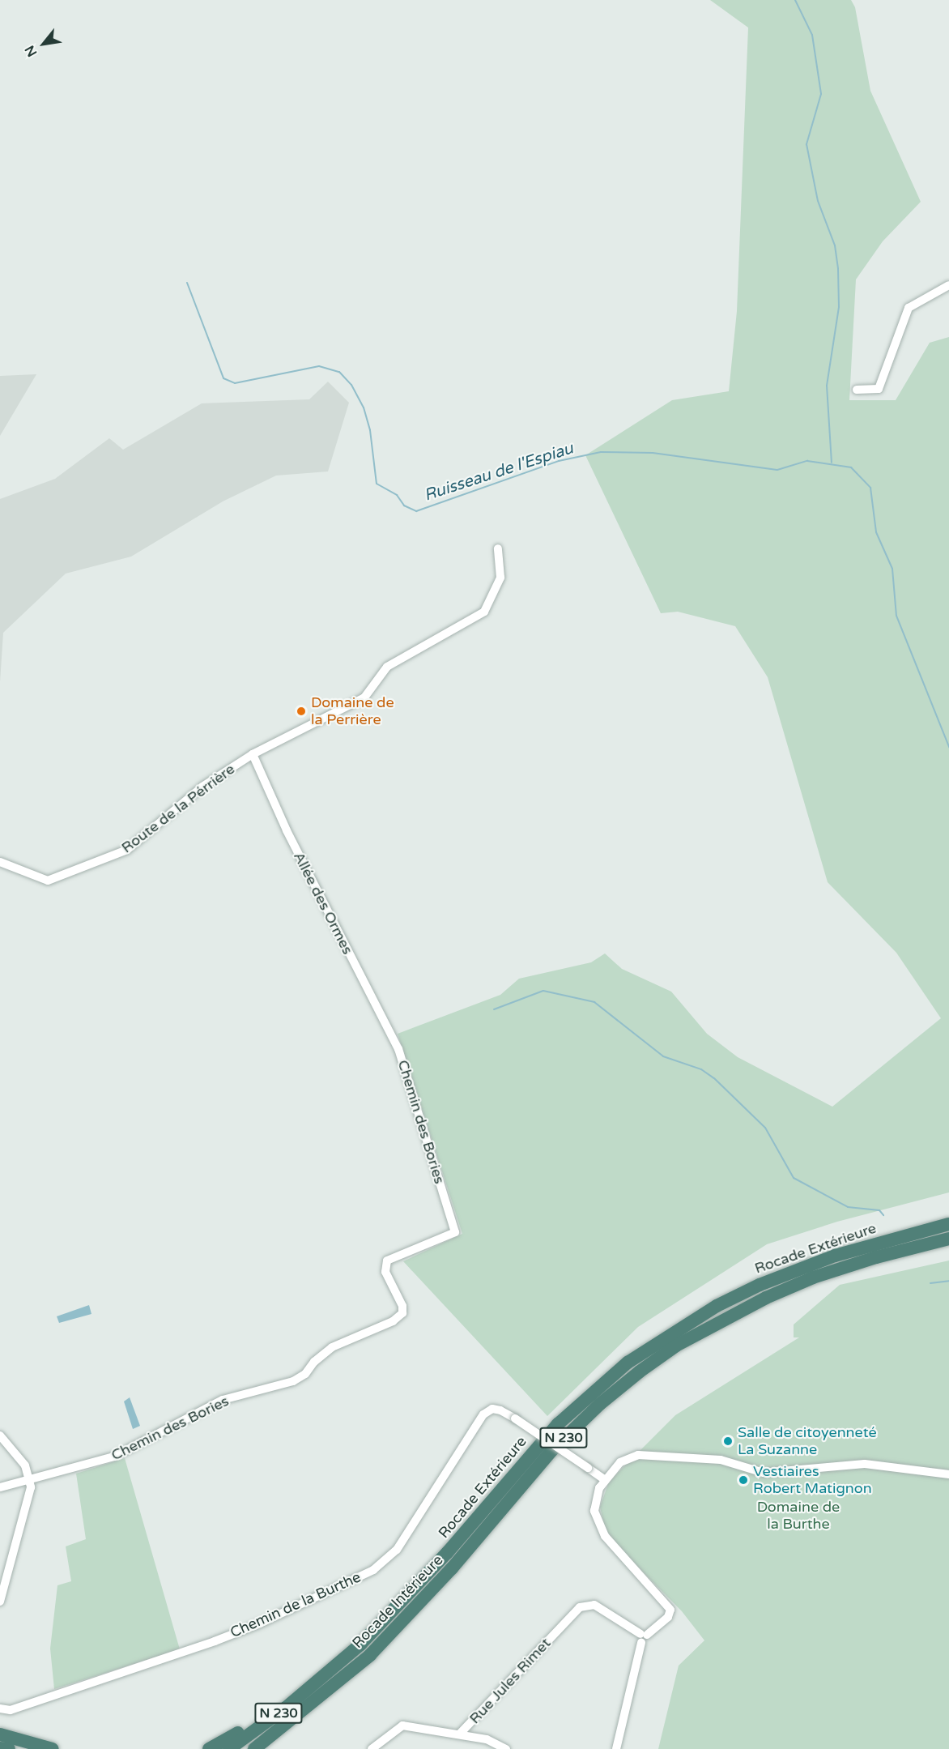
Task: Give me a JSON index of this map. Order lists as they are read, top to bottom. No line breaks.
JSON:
{"streets":{"highway":["Rocade Extérieure","N 230","Rocade Intérieure"],"street":["Route de la Pérrière","Allée des Ormes","Chemin des Bories","Chemin de la Burthe","Rue Jules Rimet"]},"crossings":[["Route de la Pérrière","Allée des Ormes"],["Allée des Ormes","Chemin des Bories"]],"water":["Ruisseau de l'Espiau"],"parks":["Domaine de la Burthe"],"places":["Domaine de la Perrière","Salle de citoyenneté La Suzanne","Vestiaires Robert Matignon"],"north":"bottom left"}
